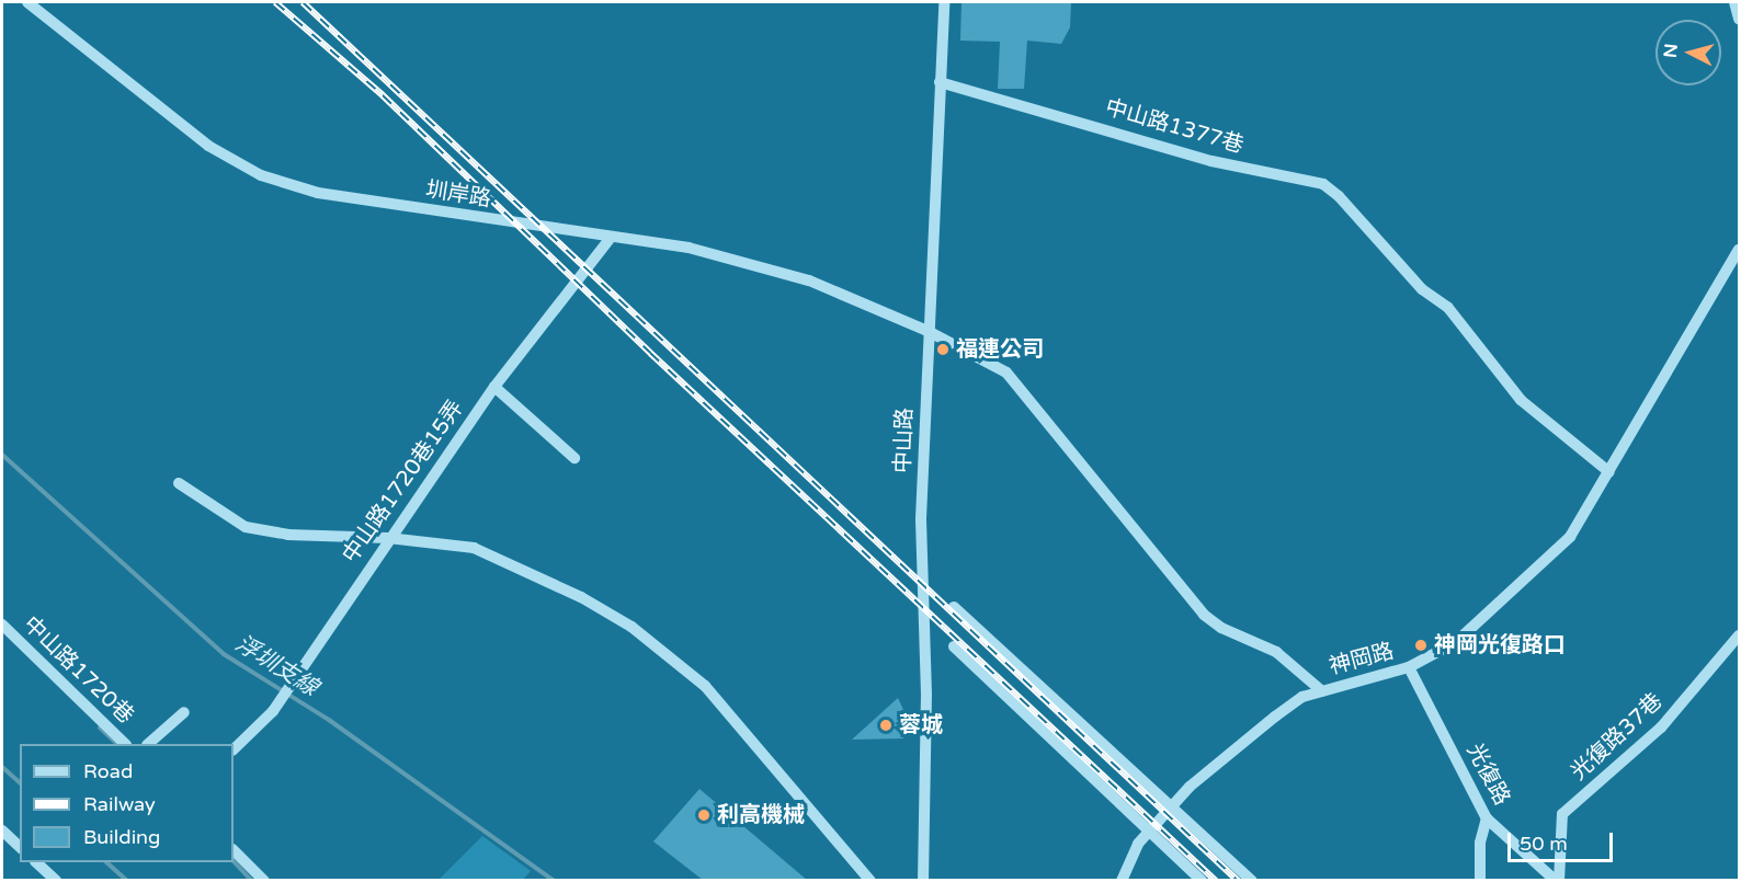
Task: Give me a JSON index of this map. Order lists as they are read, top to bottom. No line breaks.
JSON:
{"streets":{"street":["中山路1377巷","圳岸路","中山路","中山路1720巷15弄","神岡路","中山路1720巷","光復路37巷","光復路"]},"crossings":[["中山路1377巷","中山路"],["中山路1377巷","神岡路"],["圳岸路","中山路"],["圳岸路","中山路1720巷15弄"],["圳岸路","神岡路"],["神岡路","光復路"],["光復路37巷","光復路"]],"water":["浮圳支線"],"places":["福連公司","神岡光復路口","蓉城","利高機械"],"legend":["Road","Railway","Building"],"scale_bar":"50 m","north":"left"}
